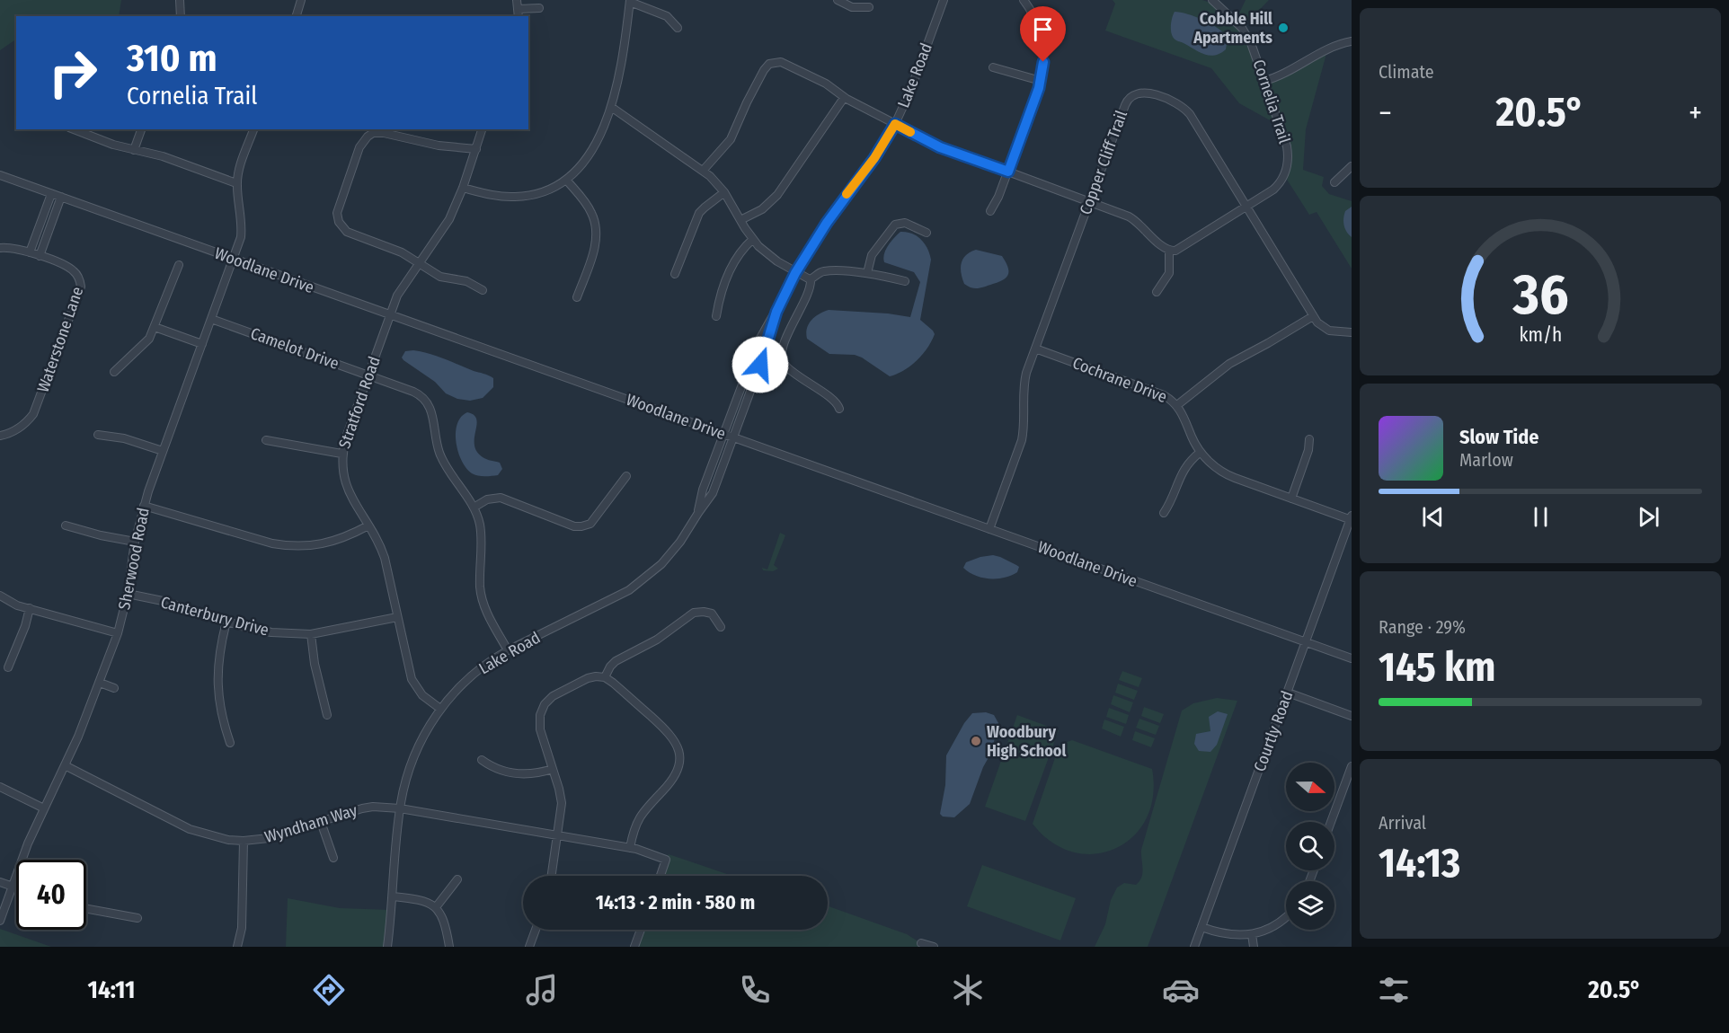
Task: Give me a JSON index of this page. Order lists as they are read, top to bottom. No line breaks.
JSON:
{"streets":{"street":["Lake Road","Cornelia Trail","Copper Cliff Trail","Woodlane Drive","Waterstone Lane","Camelot Drive","Cochrane Drive","Stratford Road","Sherwood Road","Canterbury Drive","Courtly Road","Wyndham Way"]},"crossings":[["Lake Road","Woodlane Drive"],["Lake Road","Camelot Drive"],["Lake Road","Stratford Road"],["Lake Road","Wyndham Way"],["Cornelia Trail","Copper Cliff Trail"],["Copper Cliff Trail","Woodlane Drive"],["Copper Cliff Trail","Cochrane Drive"],["Woodlane Drive","Stratford Road"],["Woodlane Drive","Sherwood Road"],["Woodlane Drive","Courtly Road"],["Camelot Drive","Stratford Road"],["Camelot Drive","Sherwood Road"],["Cochrane Drive","Courtly Road"],["Stratford Road","Canterbury Drive"],["Sherwood Road","Canterbury Drive"],["Sherwood Road","Wyndham Way"]],"places":["Cobble Hill Apartments","Woodbury High School"],"north":"right","page":{"tile":["Climate",["Range · 29%","145 km"],["Arrival","14:13"]],"turn":["310 m","Cornelia Trail"],"heat":["−","20.5°","+"],"song":["Slow Tide","Marlow"],"limit":"40","trip":"14:13 · 2 min · 580 m","tabs":["14:11","20.5°"],"gauge":["36","km/h"]}}
